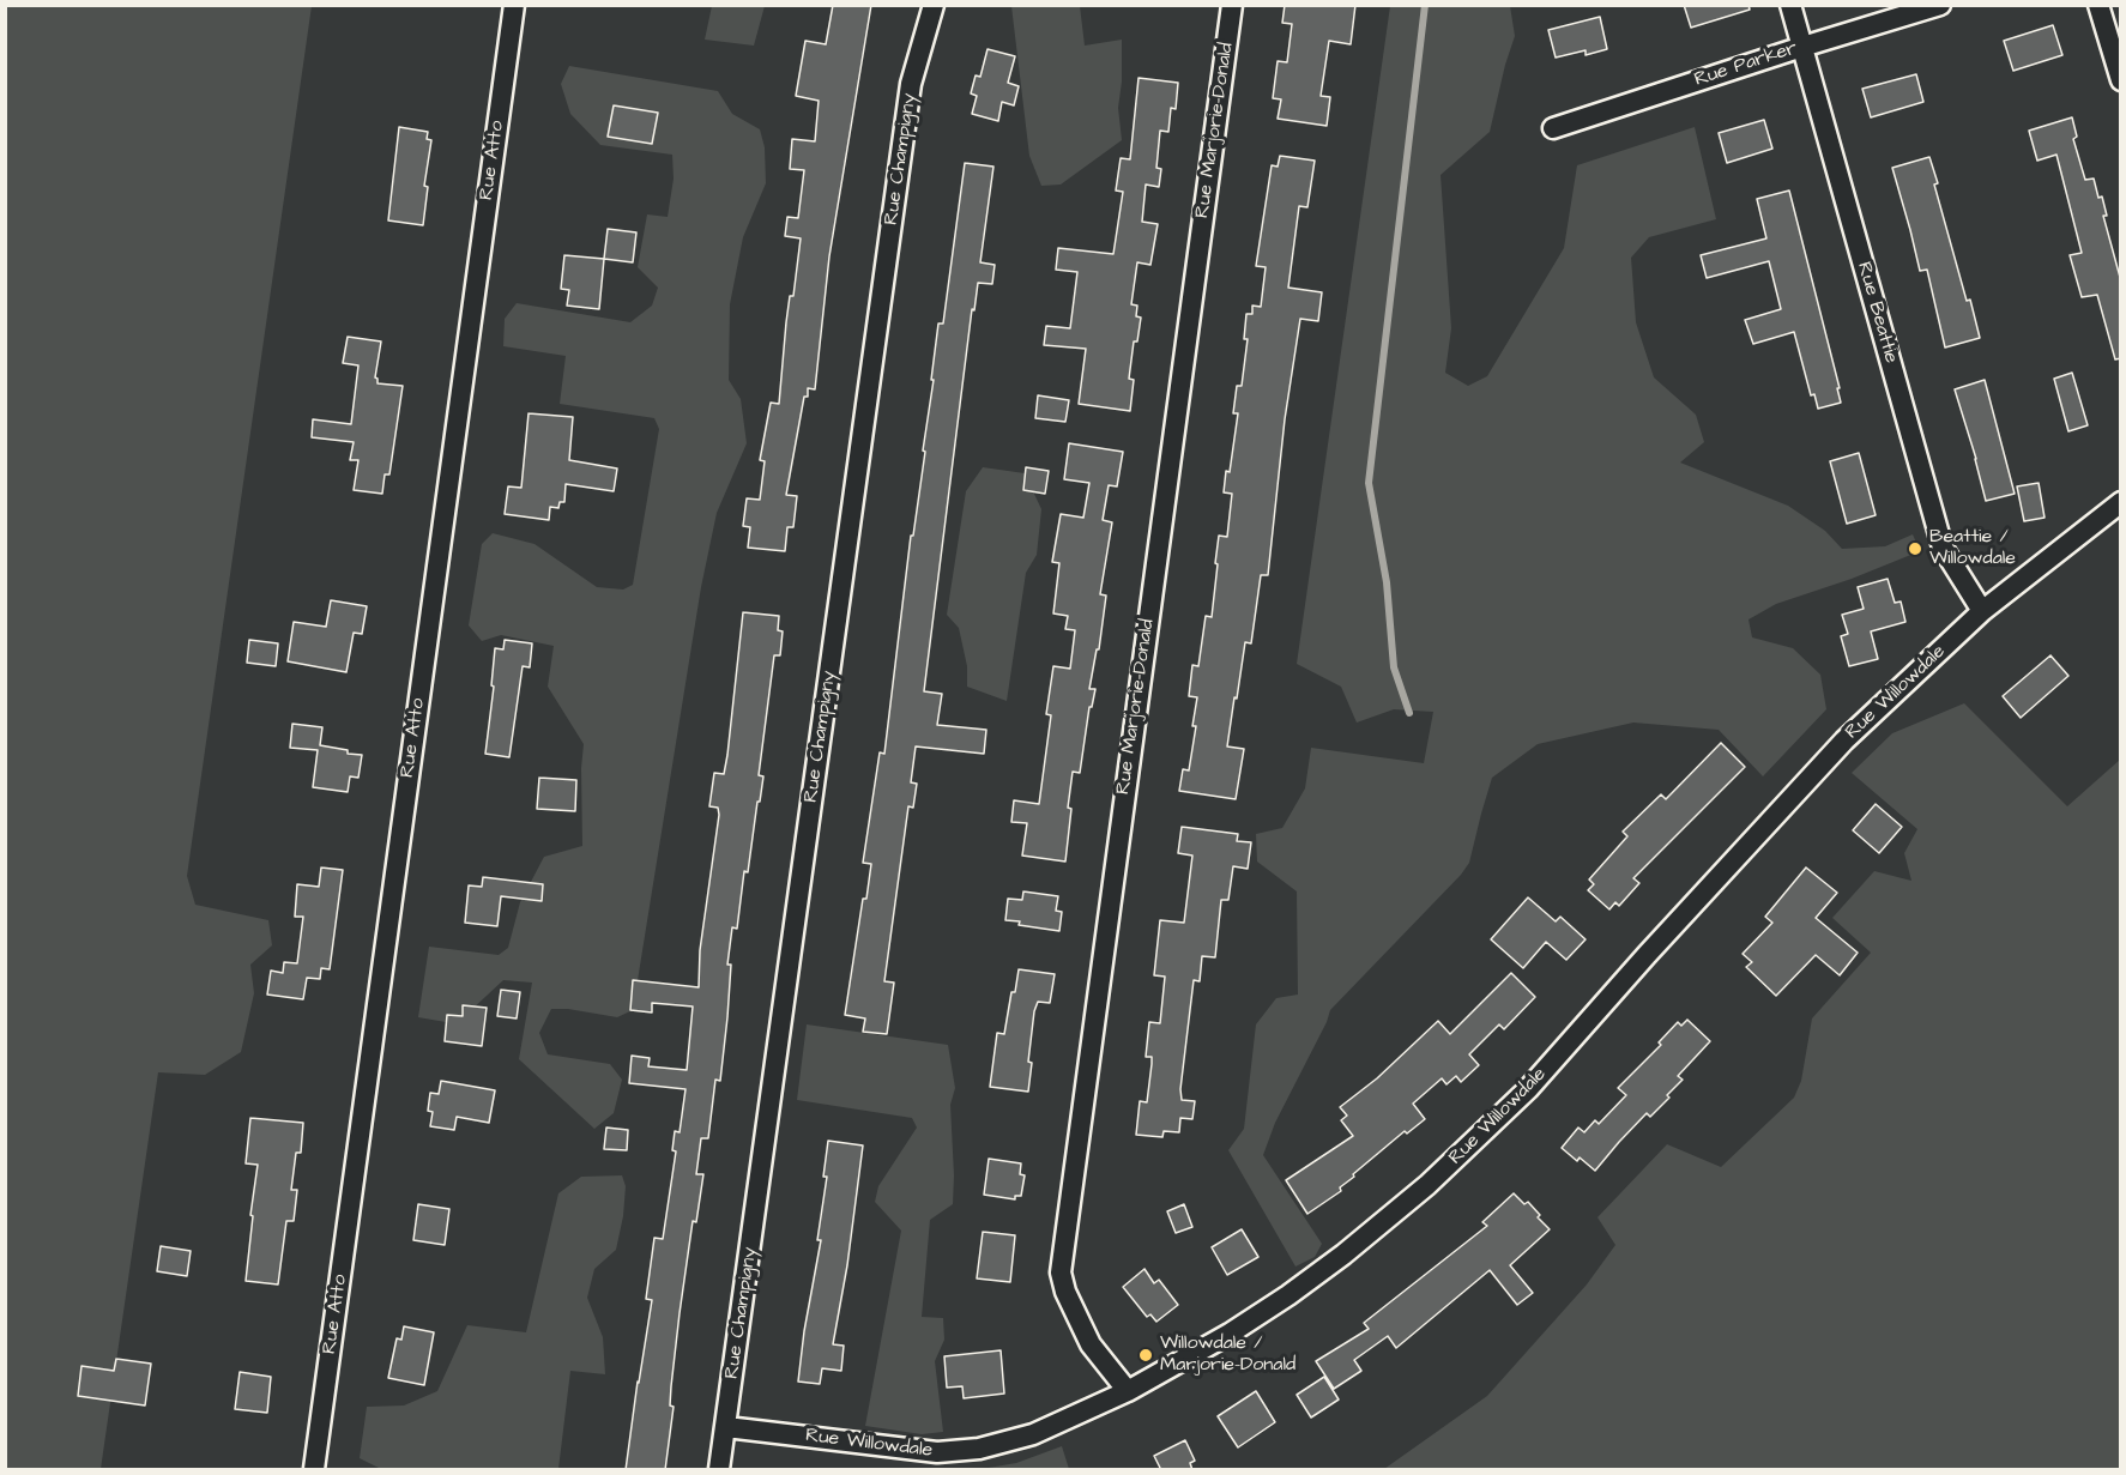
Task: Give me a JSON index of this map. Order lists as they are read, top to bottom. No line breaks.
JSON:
{"streets":{"street":["Rue Parker","Rue Marjorie-Donald","Rue Champigny","Rue Atto","Rue Beattie","Rue Willowdale"]},"crossings":[["Rue Parker","Rue Beattie"],["Rue Marjorie-Donald","Rue Willowdale"],["Rue Champigny","Rue Willowdale"],["Rue Beattie","Rue Willowdale"]],"places":["Beattie / Willowdale","Willowdale / Marjorie-Donald"]}
